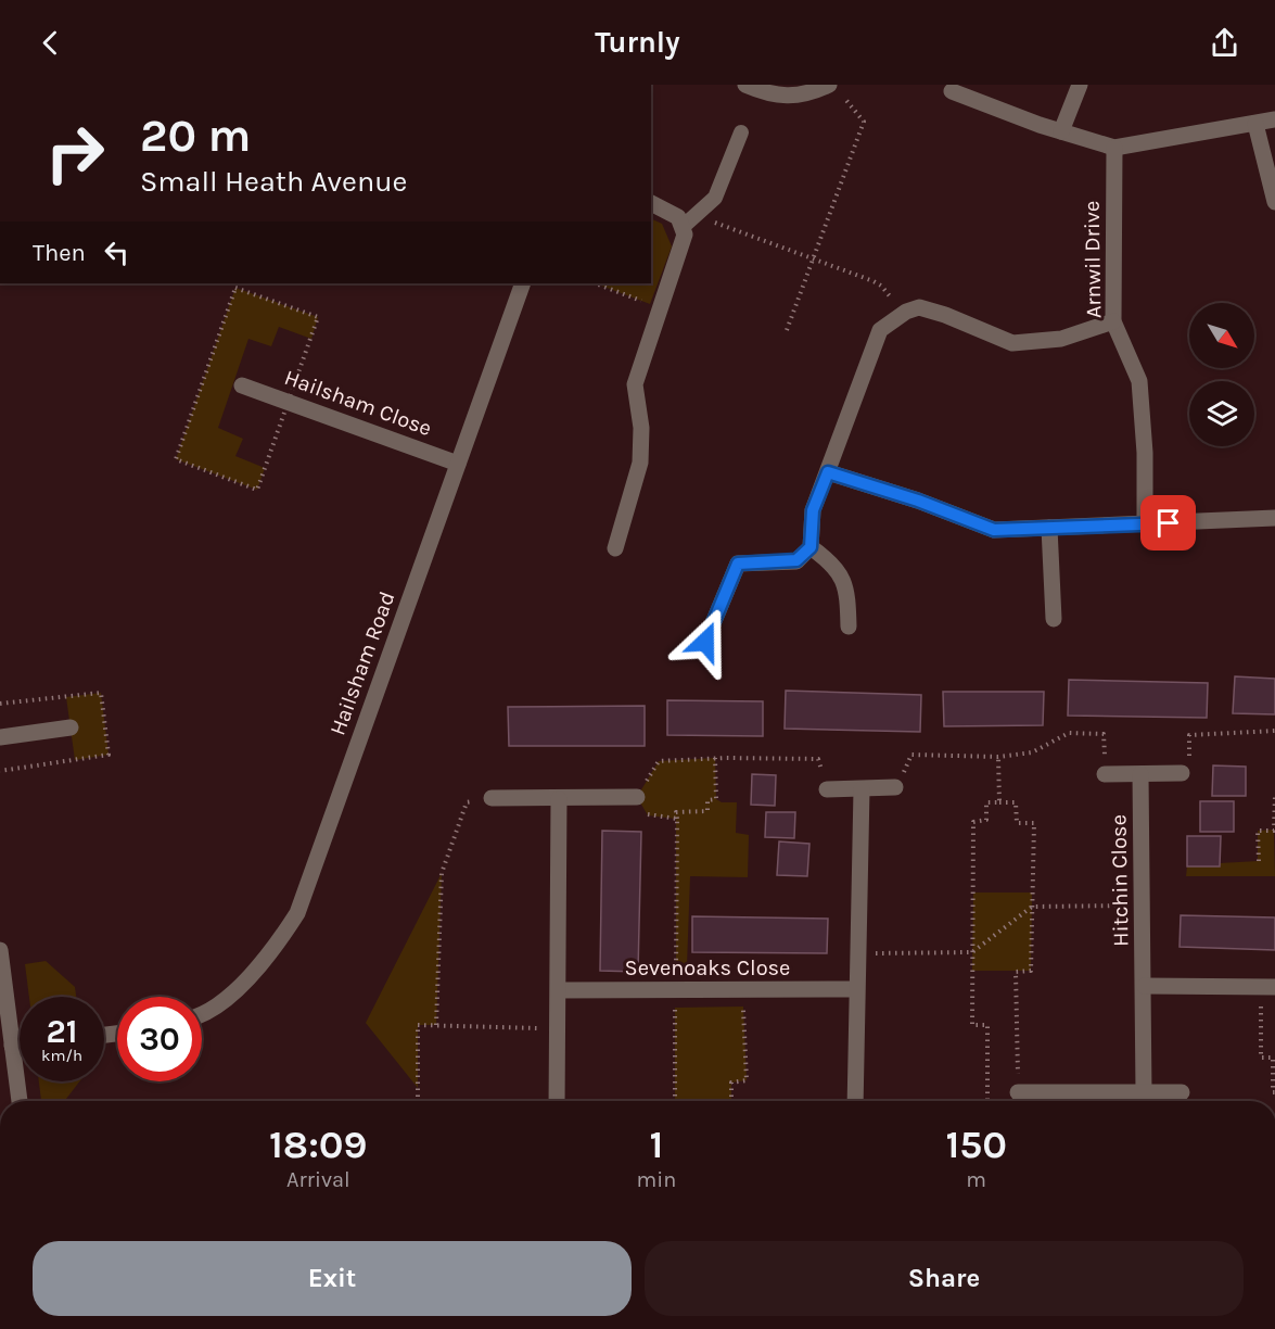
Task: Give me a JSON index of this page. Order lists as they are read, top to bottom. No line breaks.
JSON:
{"streets":{"street":["Arnwil Drive","Hailsham Close","Hailsham Road","Hitchin Close","Sevenoaks Close"]},"crossings":[["Hailsham Close","Hailsham Road"]],"north":"bottom right","page":{"header":"Turnly","turn":["20 m","Small Heath Avenue"],"then":"Then","speed":"21 km/h","limit":"30","eta":["18:09","Arrival","1","min","150","m"],"buttons":["Exit","Share"]}}
